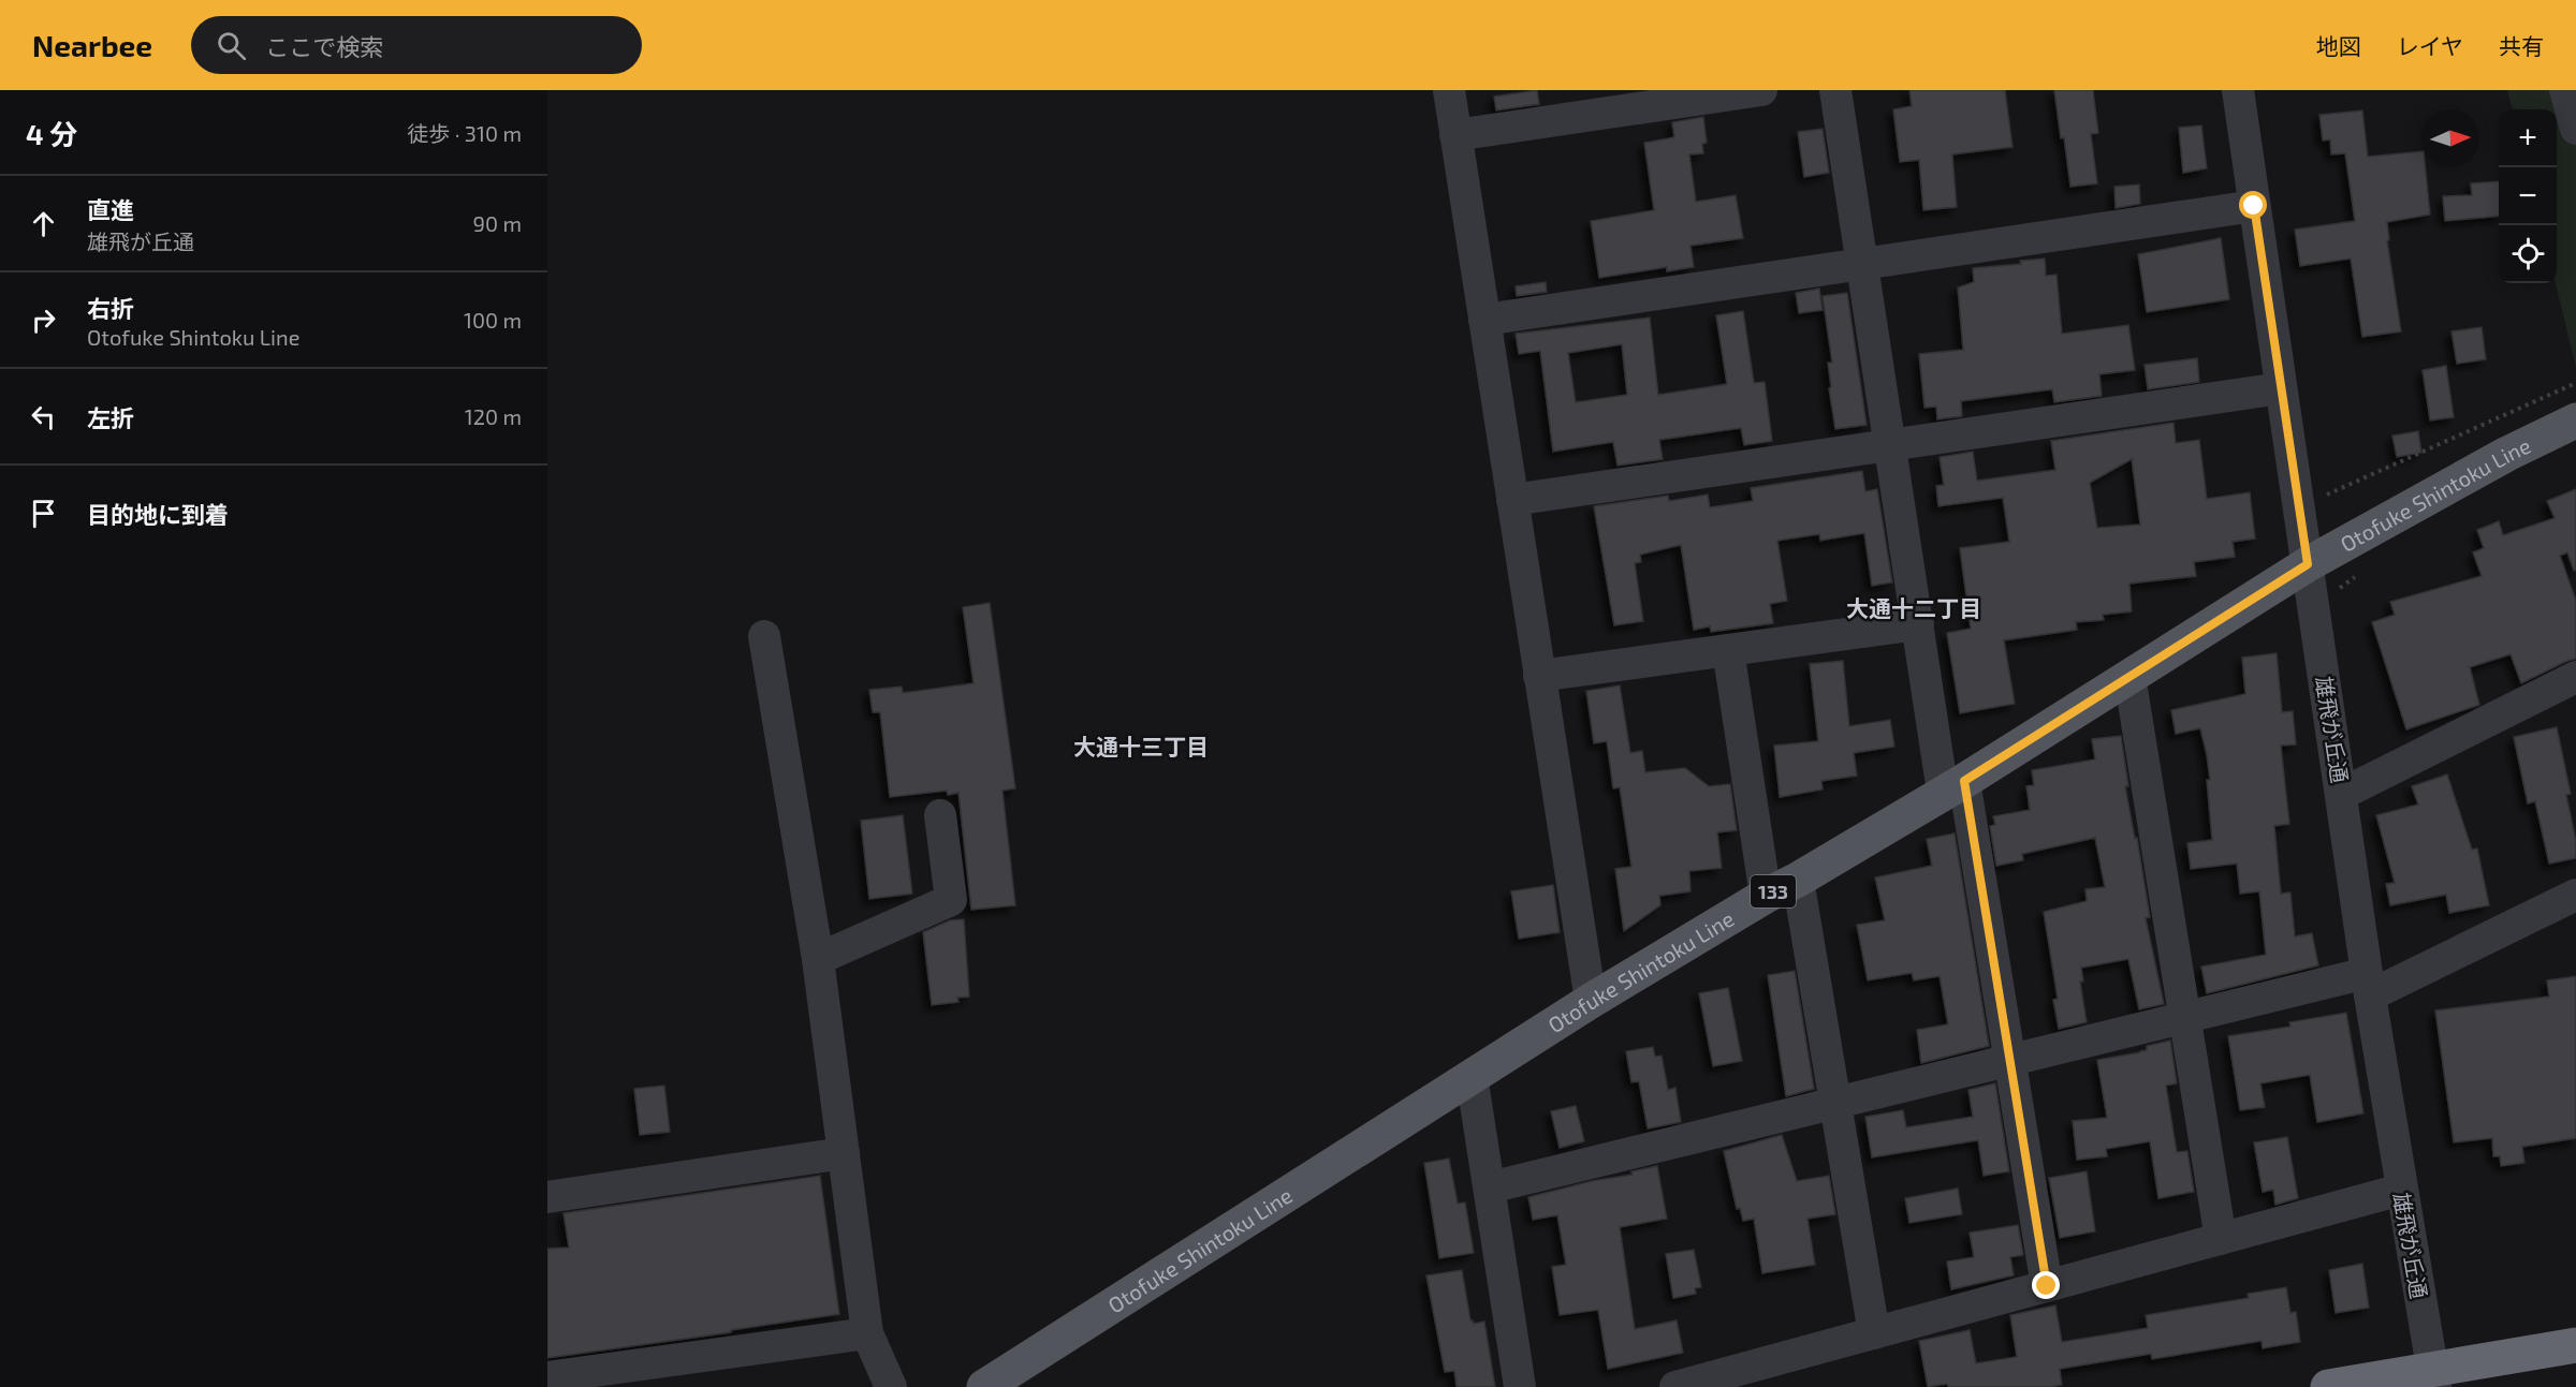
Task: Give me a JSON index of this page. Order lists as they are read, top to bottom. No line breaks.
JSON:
{"streets":{"main road":["Otofuke Shintoku Line","133"],"street":["雄飛が丘通"]},"crossings":[["Otofuke Shintoku Line","雄飛が丘通"]],"districts":["大通十二丁目","大通十三丁目"],"north":"right","page":{"header":"Nearbee","search":"ここで検索","nav":["地図","レイヤ","共有"],"heading":["4 分","徒歩 · 310 m"],"map_buttons":["+","−"],"list":[["直進","雄飛が丘通","90 m"],["右折","Otofuke Shintoku Line","100 m"],["左折","120 m"],"目的地に到着"]}}
